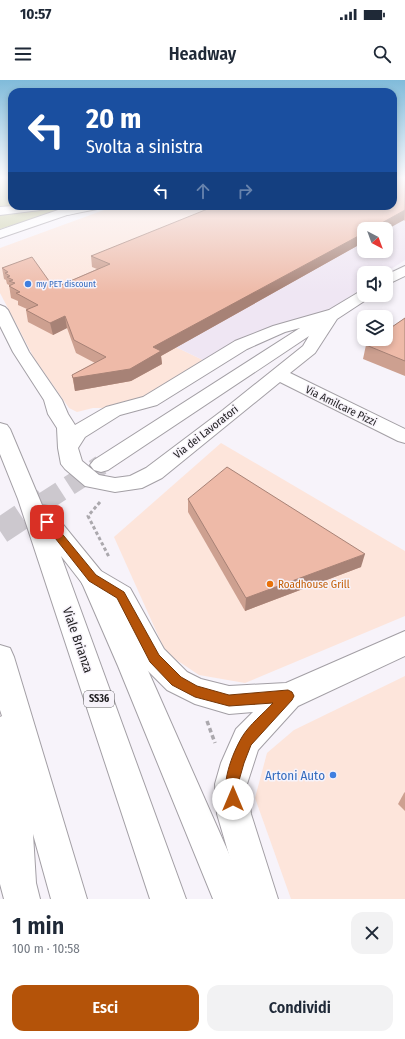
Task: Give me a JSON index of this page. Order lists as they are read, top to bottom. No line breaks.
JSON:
{"streets":{"main road":["Via Amilcare Pizzi","Via dei Lavoratori","Viale Brianza","SS36"]},"crossings":[["Via Amilcare Pizzi","Via dei Lavoratori"]],"places":["my PET discount","Roadhouse Grill","Artoni Auto"],"north":"bottom right","page":{"status":"10:57","header":"Headway","turn":["20 m","Svolta a sinistra"],"heading":["1 min","100 m · 10:58"],"buttons":["Esci","Condividi"]}}
